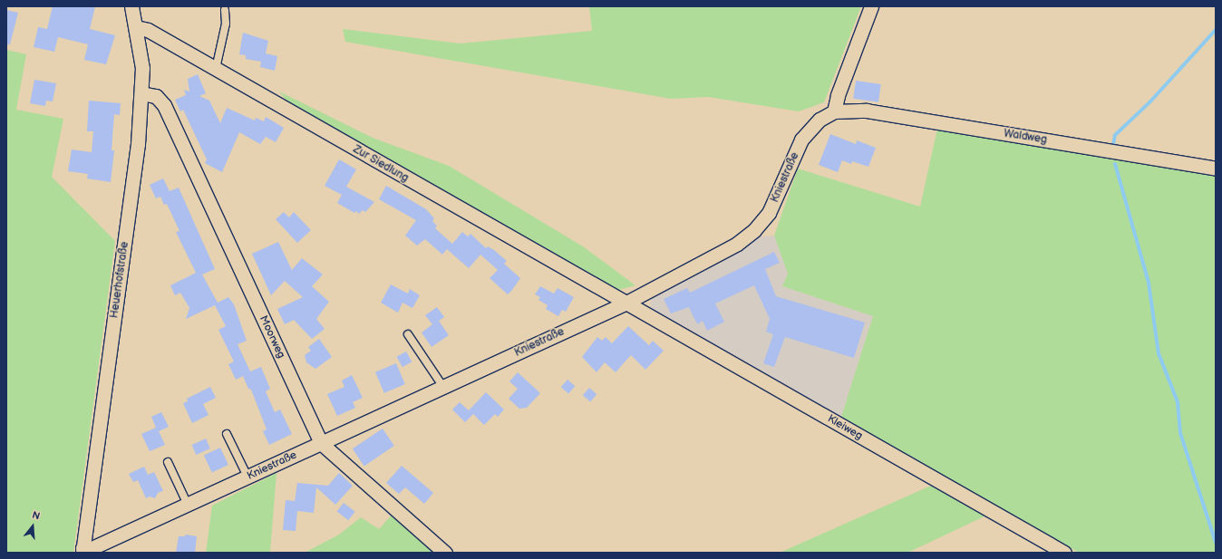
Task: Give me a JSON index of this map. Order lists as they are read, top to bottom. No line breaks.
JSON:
{"streets":{"street":["Waldweg","Zur Siedlung","Kniestraße","Heuerhofstraße","Moorweg","Kleiweg"]},"crossings":[["Waldweg","Kniestraße"],["Zur Siedlung","Kniestraße"],["Zur Siedlung","Heuerhofstraße"],["Zur Siedlung","Kleiweg"],["Kniestraße","Heuerhofstraße"],["Kniestraße","Moorweg"],["Kniestraße","Kleiweg"],["Heuerhofstraße","Moorweg"]],"north":"top"}
